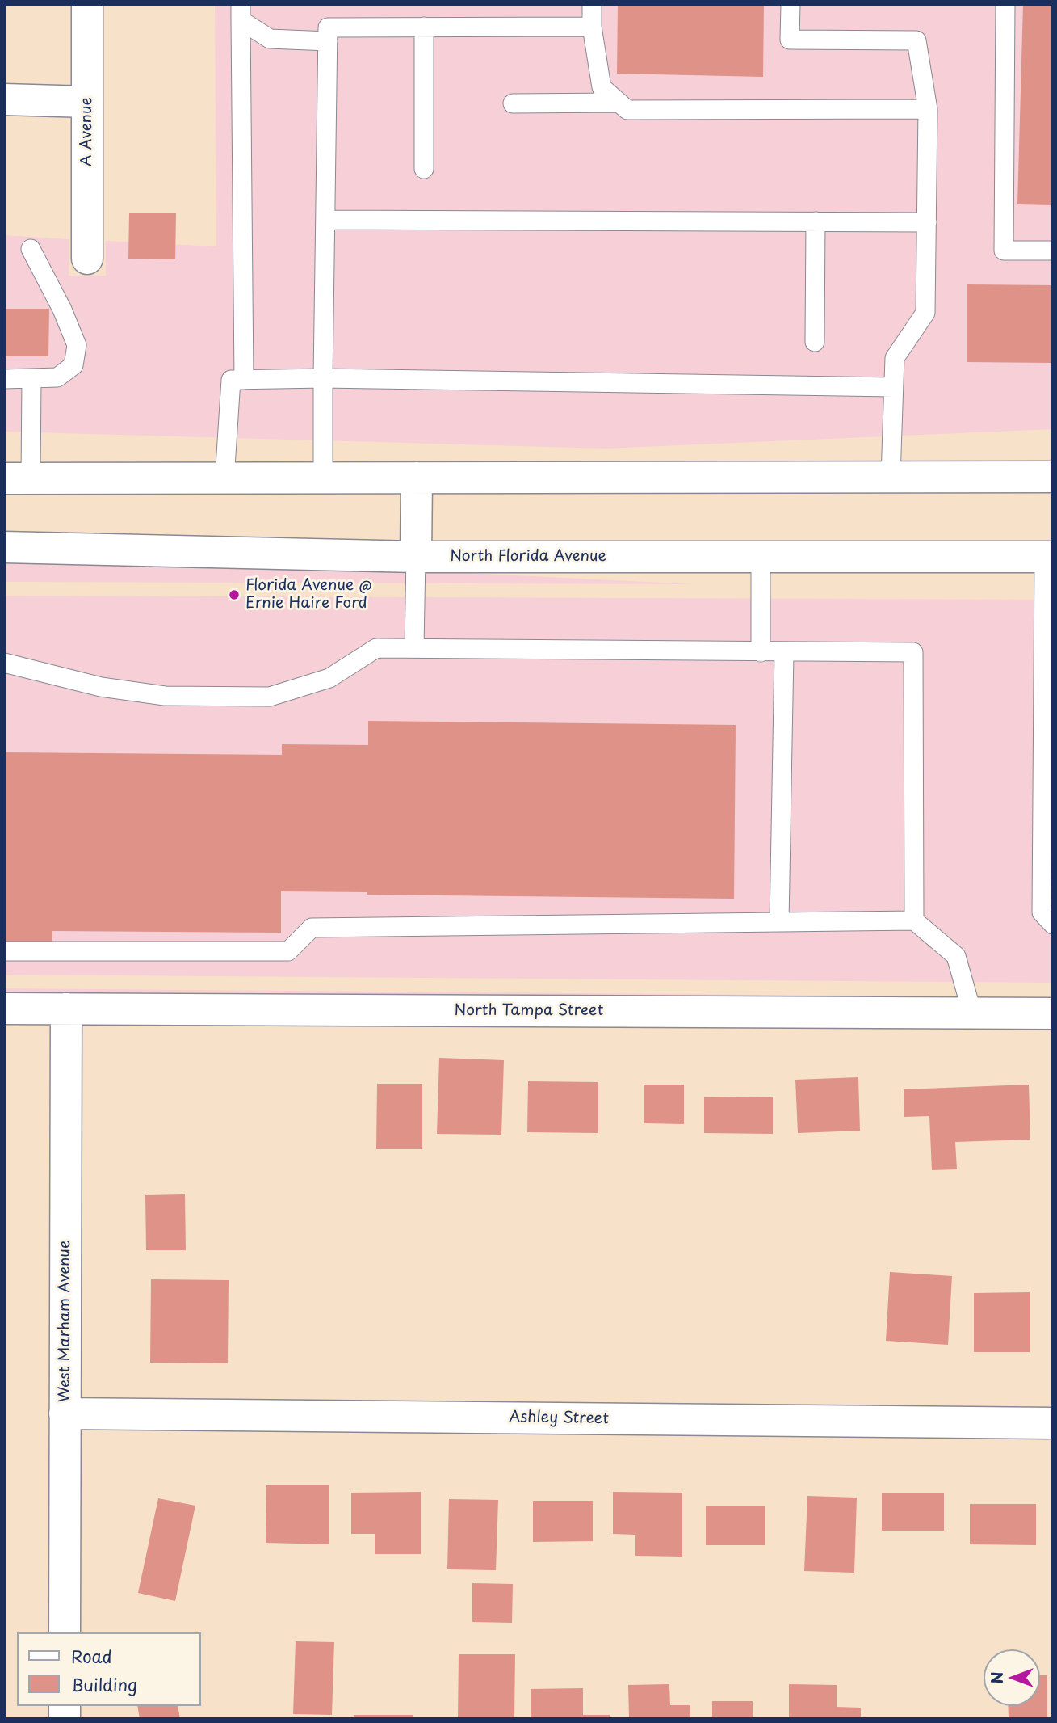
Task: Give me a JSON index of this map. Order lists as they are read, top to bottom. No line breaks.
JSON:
{"streets":{"street":["A Avenue","North Florida Avenue","North Tampa Street","West Marham Avenue","Ashley Street"]},"crossings":[["North Tampa Street","West Marham Avenue"],["West Marham Avenue","Ashley Street"]],"places":["Florida Avenue @ Ernie Haire Ford"],"legend":["Road","Building"],"north":"left"}
